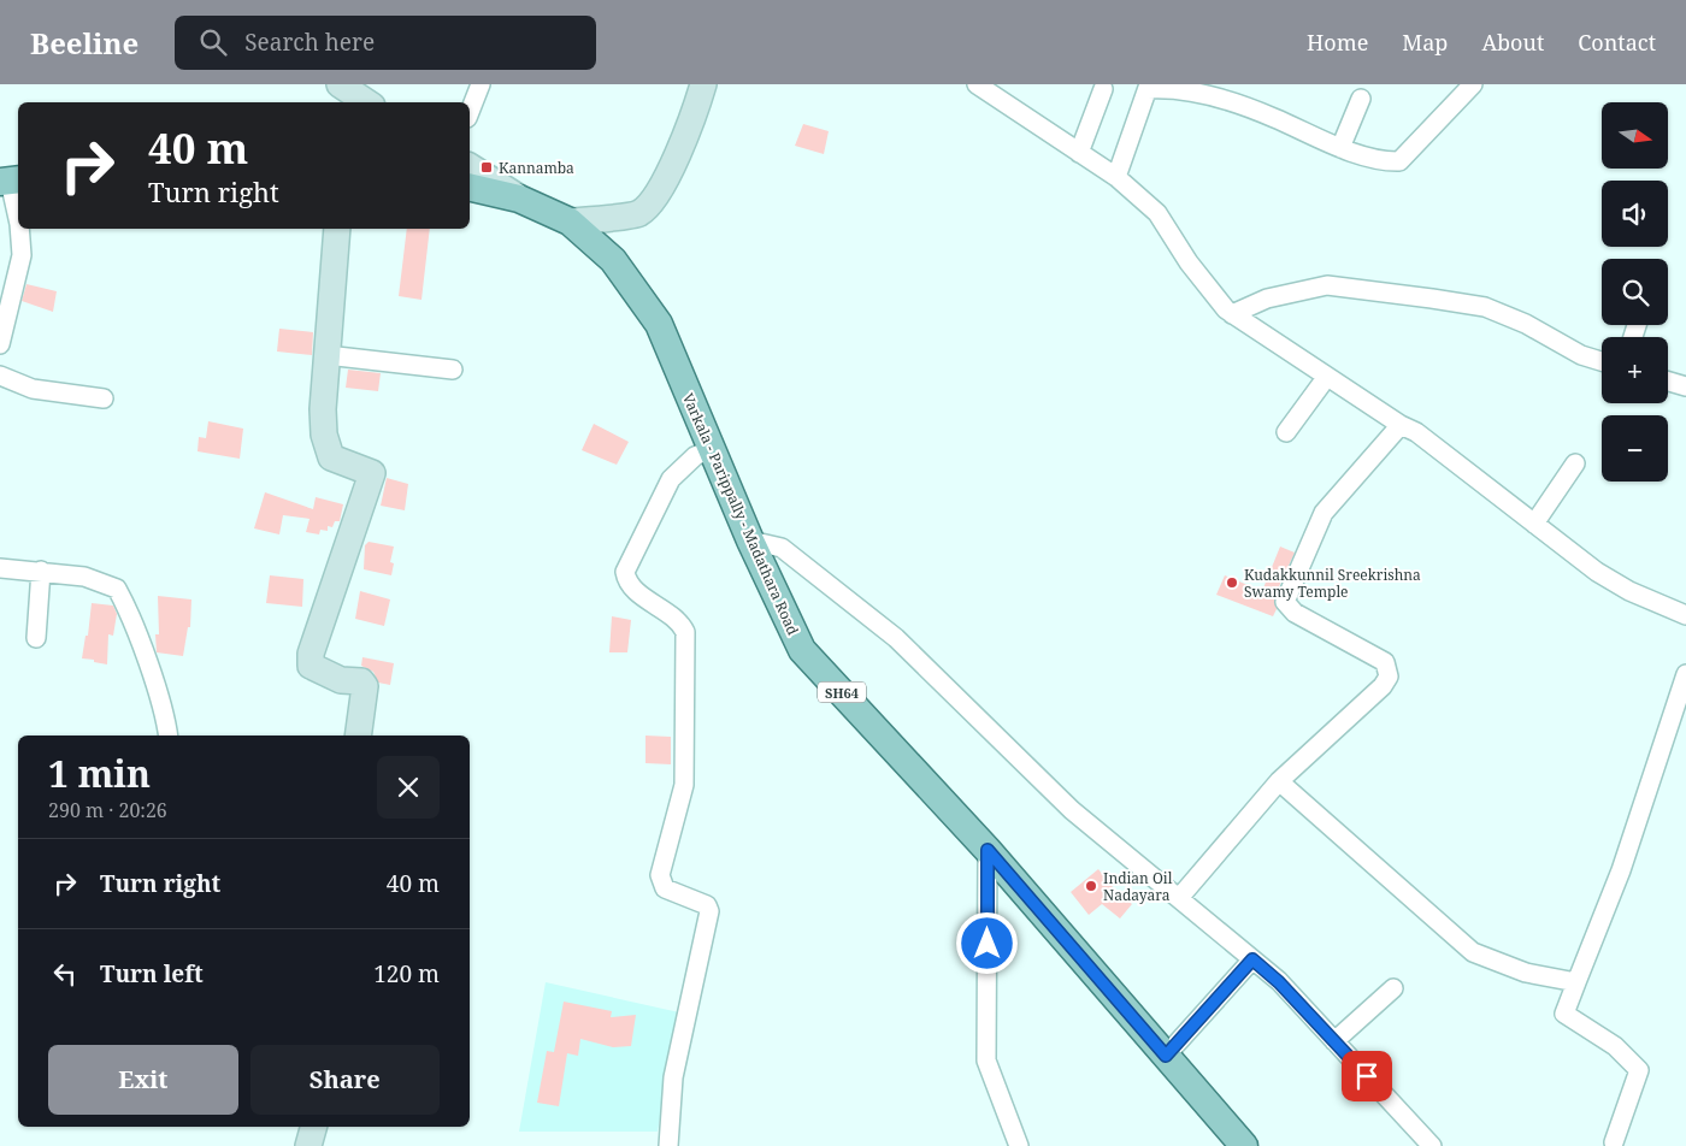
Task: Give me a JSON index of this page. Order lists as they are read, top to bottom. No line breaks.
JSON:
{"streets":{"main road":["Varkala - Parippally - Madathara Road","SH64"]},"places":{"transit":["Kannamba"],"other":["Kudakkunnil Sreekrishna Swamy Temple","Indian Oil Nadayara"]},"north":"right","page":{"header":"Beeline","search":"Search here","nav":["Home","Map","About","Contact"],"map_buttons":["+","−"],"turn":["40 m","Turn right"],"heading":["1 min","290 m · 20:26"],"list":[{"name":"Turn right","value":"40 m"},{"name":"Turn left","value":"120 m"}],"buttons":["Exit","Share"]}}
